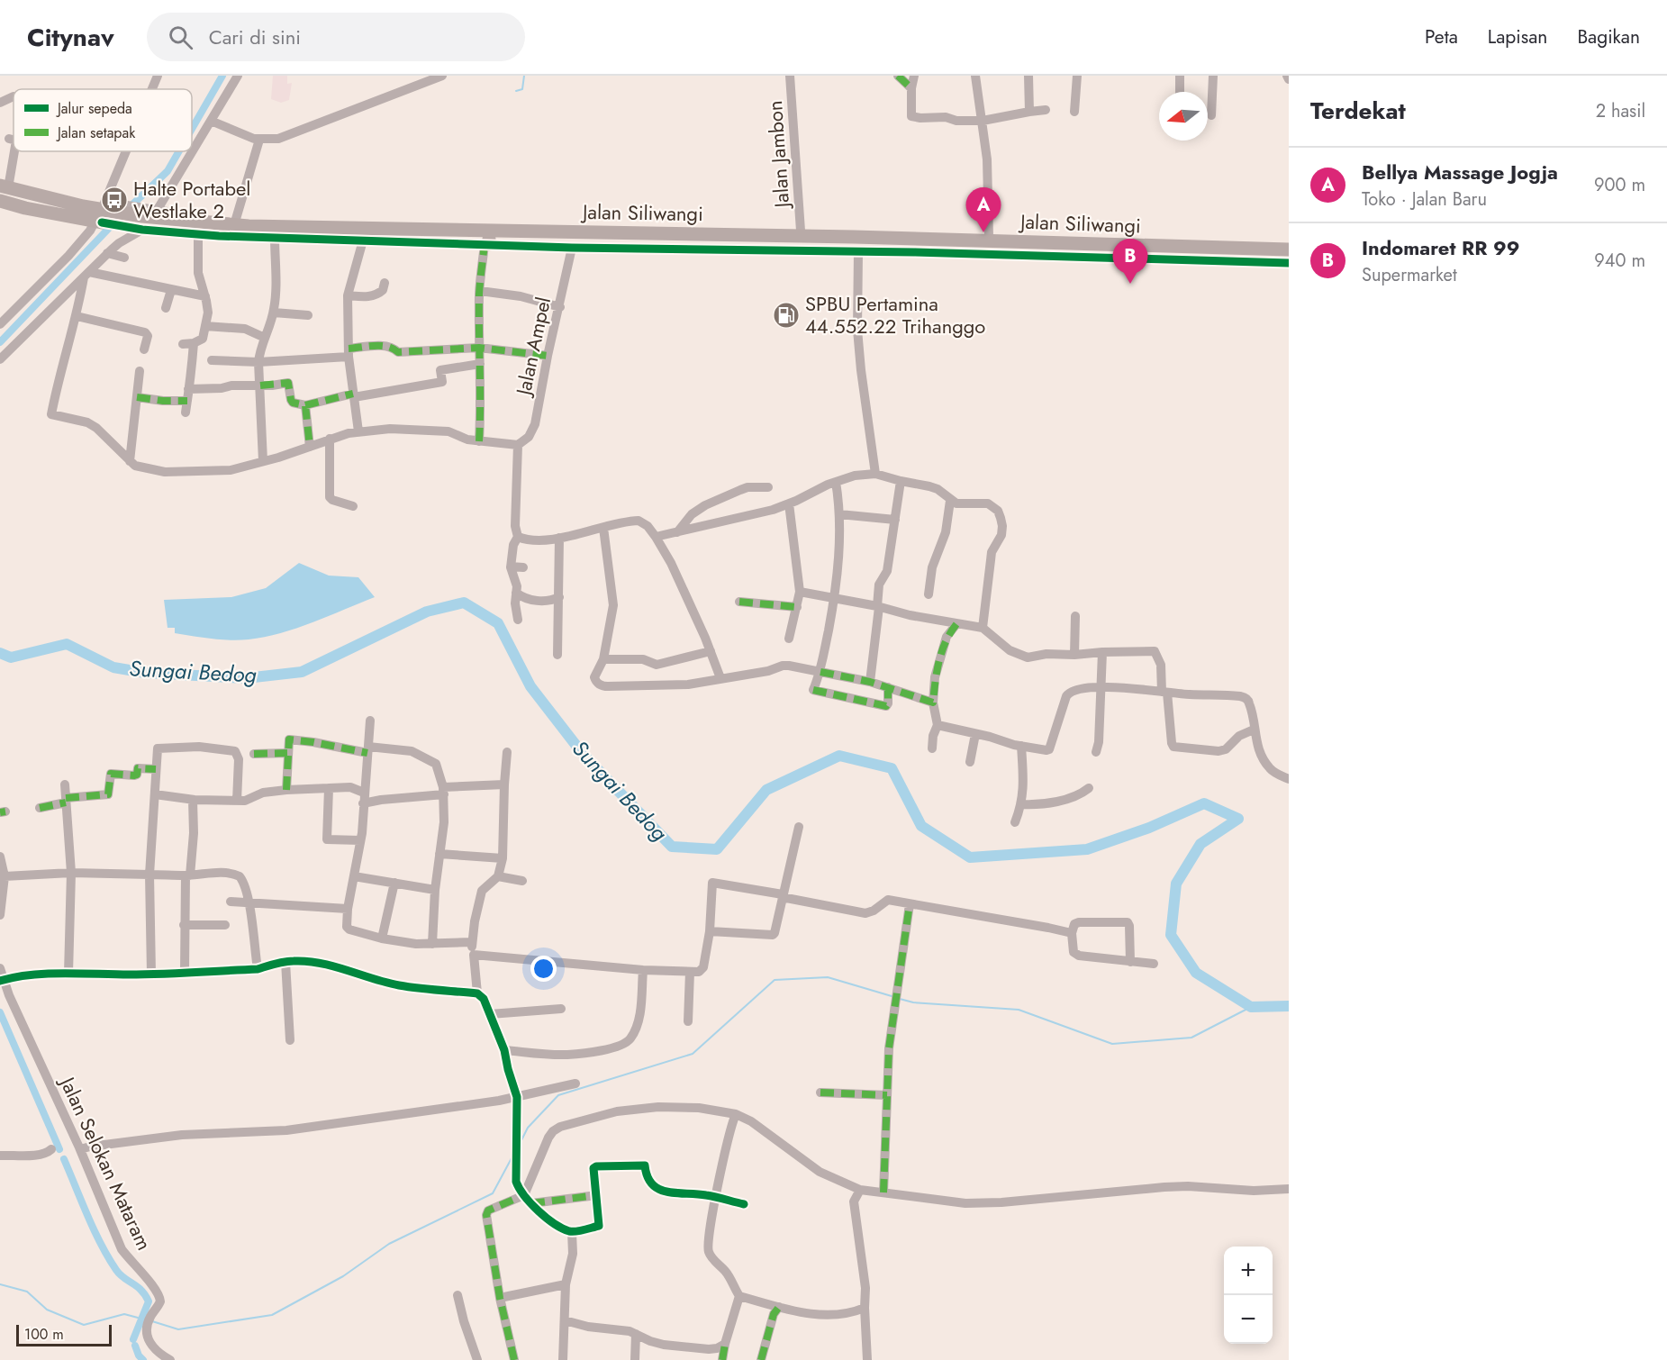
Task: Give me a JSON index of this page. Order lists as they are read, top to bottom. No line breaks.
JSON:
{"streets":{"highway":["Jalan Siliwangi"],"street":["Jalan Jambon","Jalan Ampel","Jalan Selokan Mataram"]},"water":["Sungai Bedog"],"places":{"bus stop":["Halte Portabel Westlake 2"],"fuel station":["SPBU Pertamina 44.552.22 Trihanggo"]},"legend":["Jalur sepeda","Jalan setapak"],"scale_bar":"100 m","north":"left","page":{"header":"Citynav","search":"Cari di sini","nav":["Peta","Lapisan","Bagikan"],"heading":["Terdekat","2 hasil"],"list":[{"mark":"A","name":"Bellya Massage Jogja","note":"Toko · Jalan Baru","value":"900 m"},{"mark":"B","name":"Indomaret RR 99","note":"Supermarket","value":"940 m"}],"pins":["A","B"],"map_buttons":["+","−"],"scale":"100 m"}}
